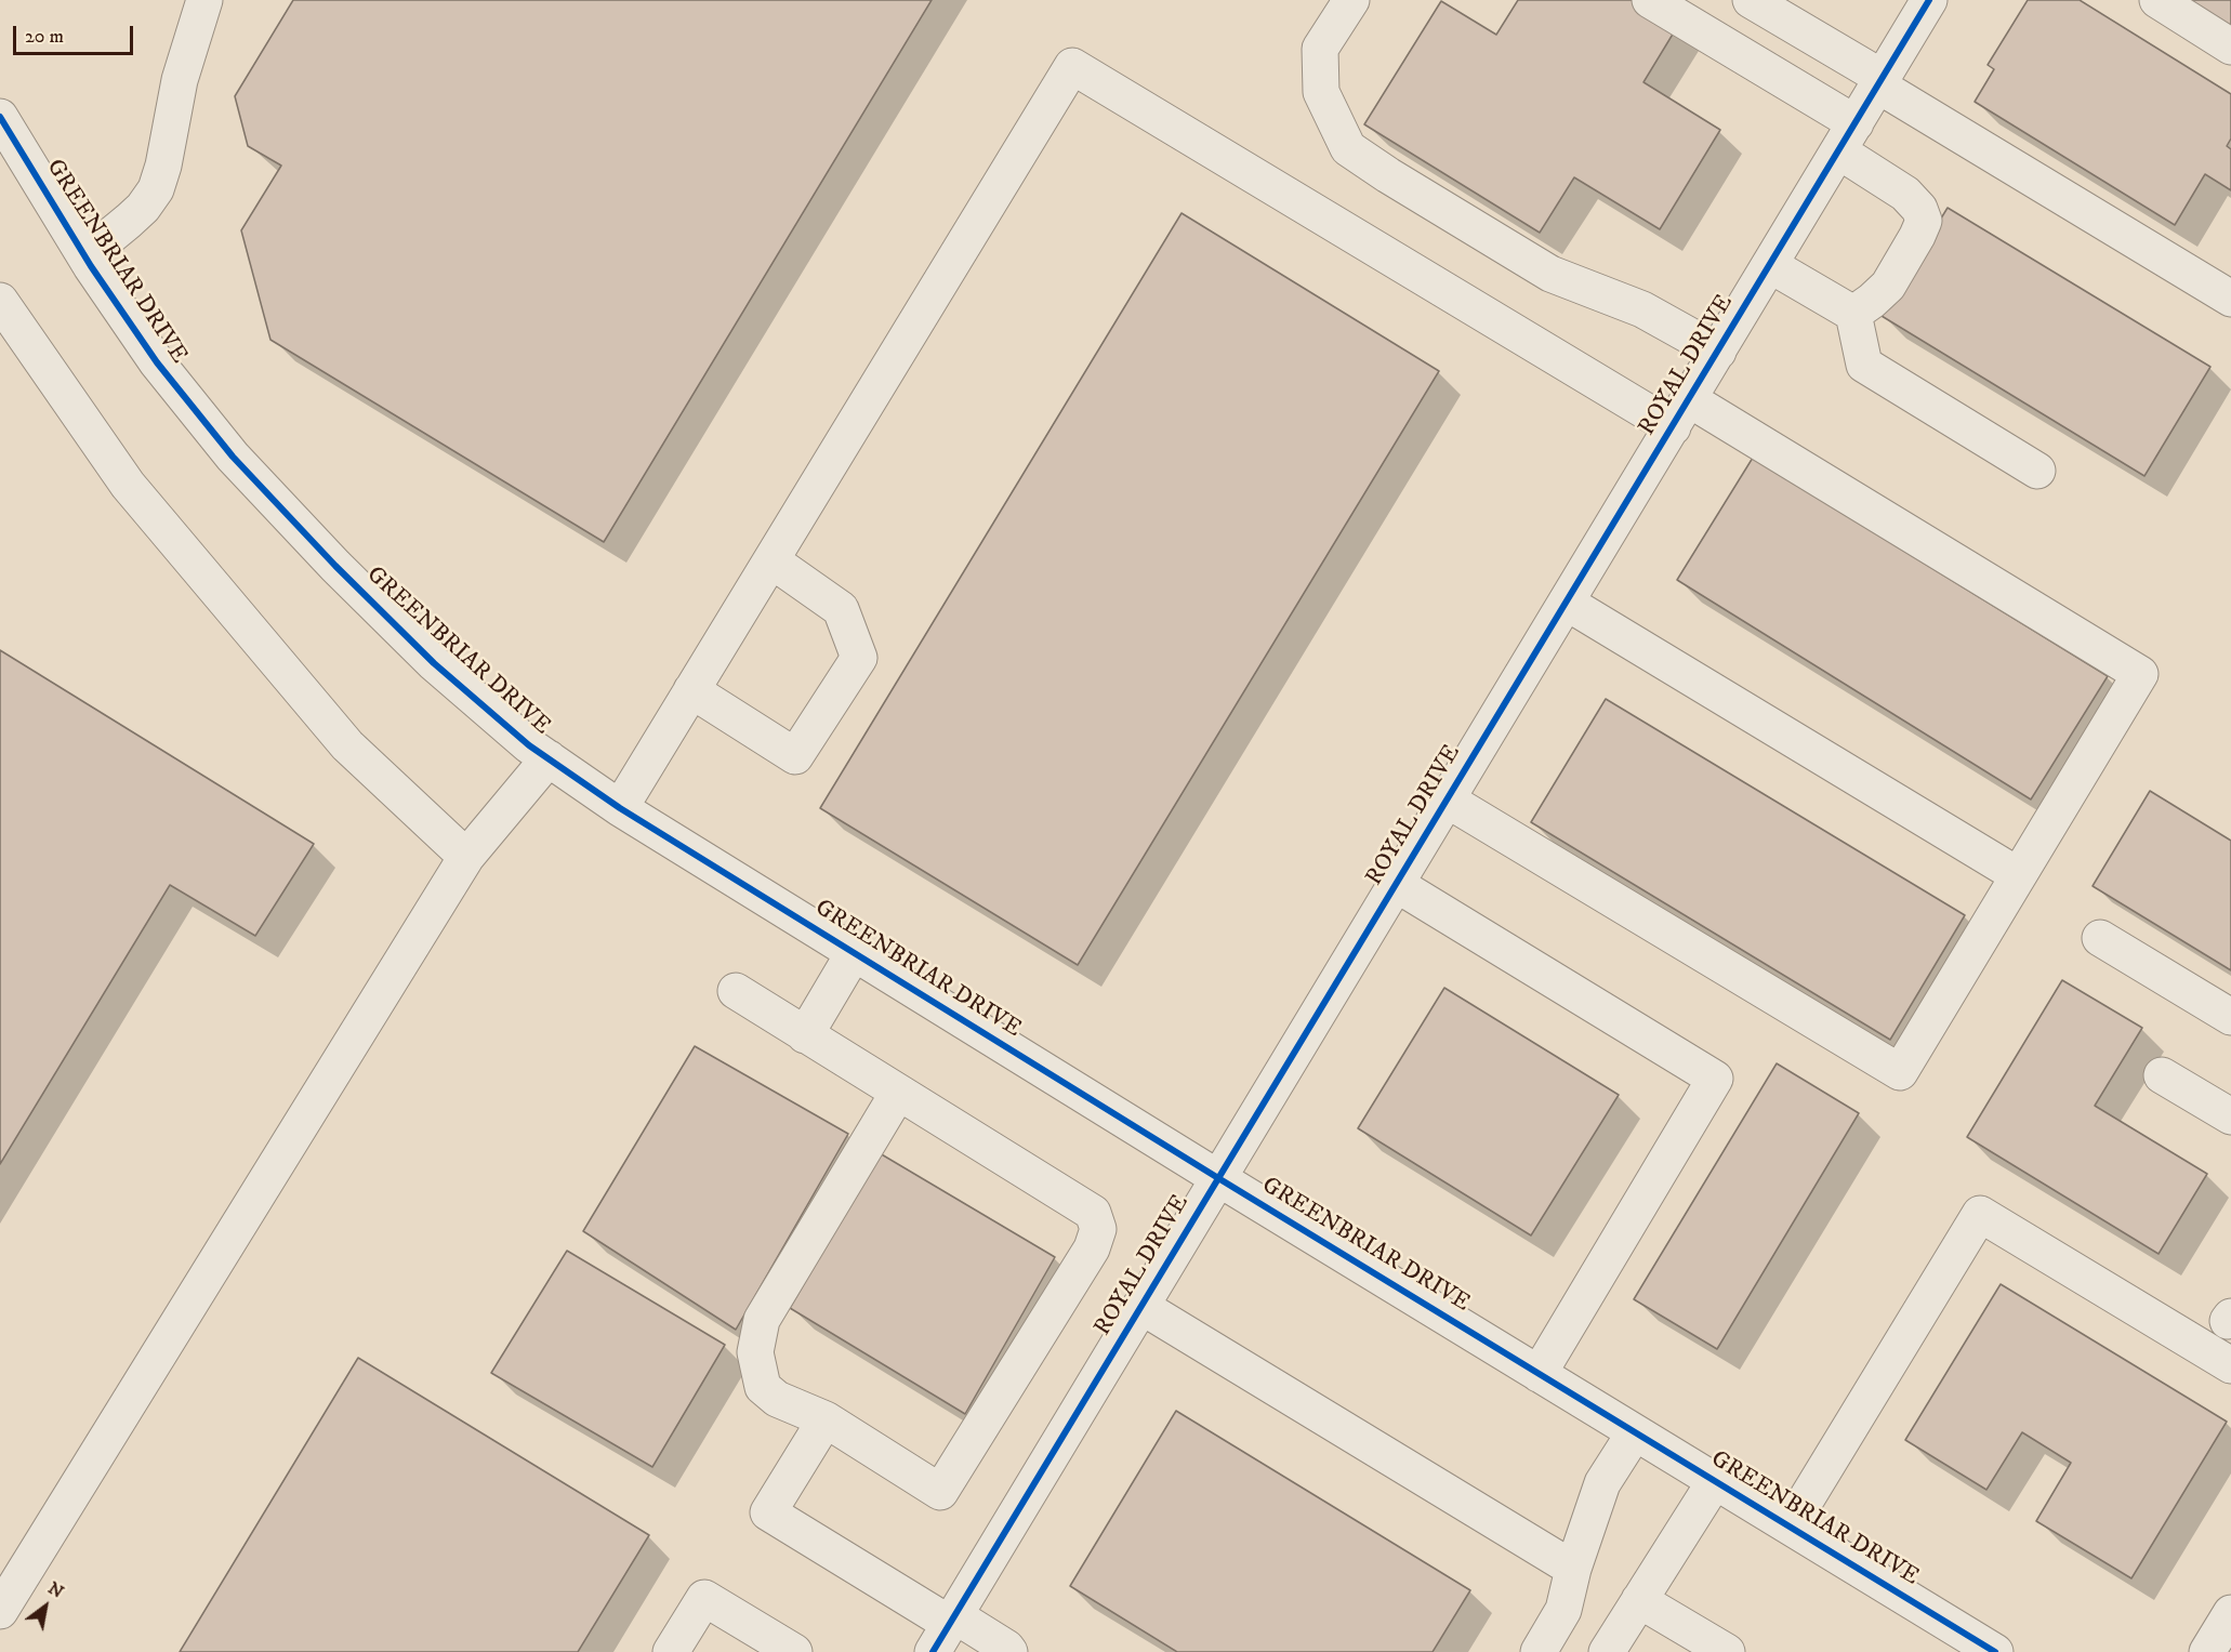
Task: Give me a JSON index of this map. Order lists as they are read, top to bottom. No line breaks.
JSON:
{"streets":{"street":["GREENBRIAR DRIVE","ROYAL DRIVE"]},"crossings":[["GREENBRIAR DRIVE","ROYAL DRIVE"]],"scale_bar":"20 m","north":"top right"}
